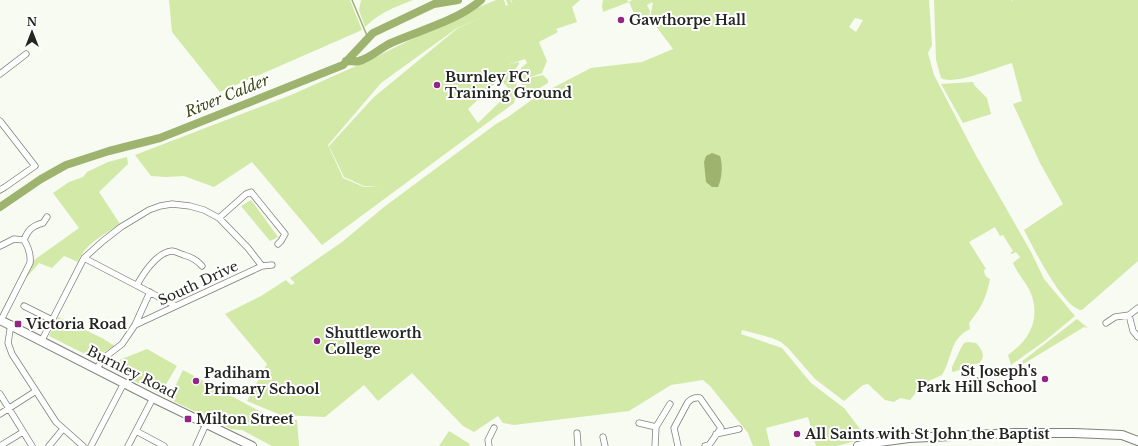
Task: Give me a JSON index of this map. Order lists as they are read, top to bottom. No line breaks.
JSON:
{"streets":{"main road":["Burnley Road"],"street":["South Drive"]},"crossings":[["South Drive","Burnley Road"]],"water":["River Calder"],"places":{"other":["Gawthorpe Hall","Burnley FC Training Ground","Shuttleworth College","St Joseph's Park Hill School","Padiham Primary School","All Saints with St John the Baptist"],"transit":["Victoria Road","Milton Street"]},"north":"top"}
